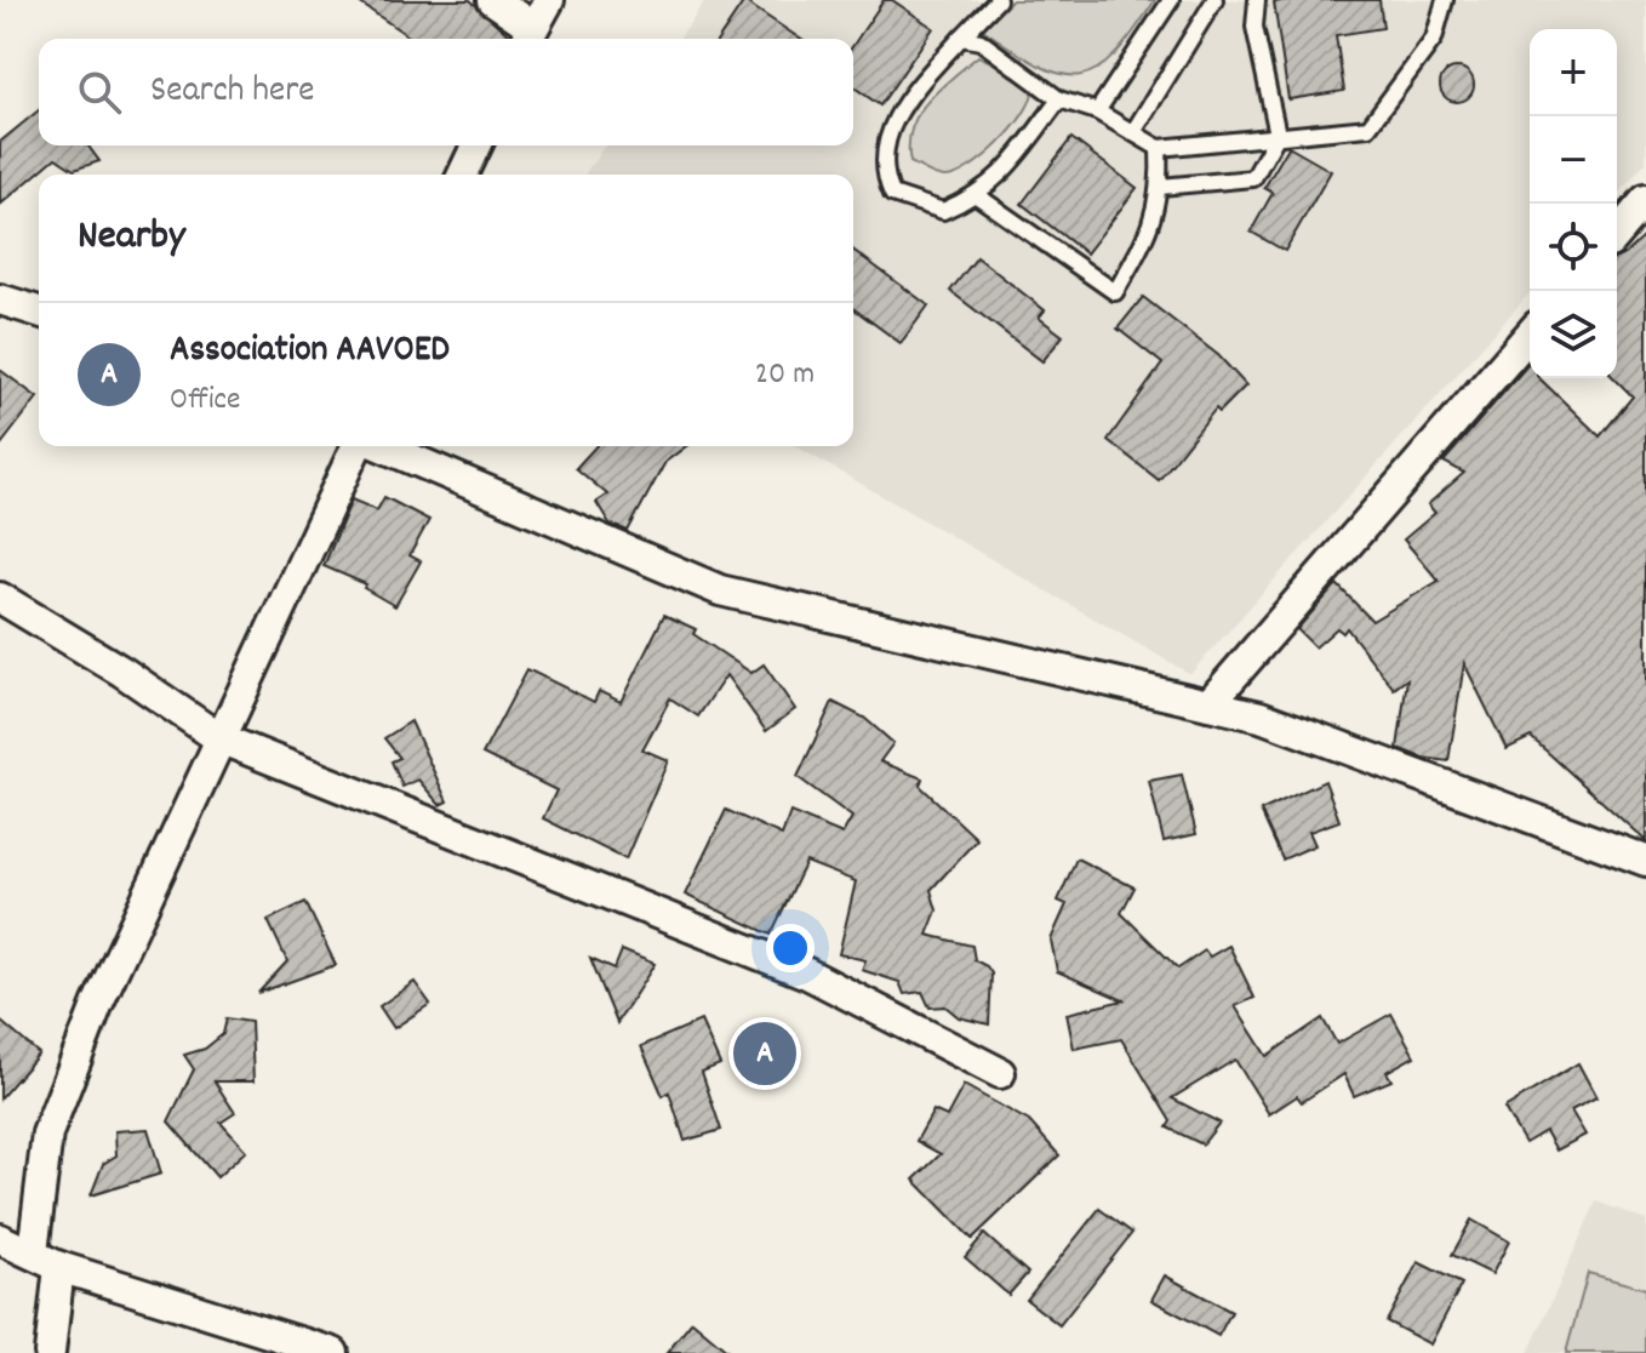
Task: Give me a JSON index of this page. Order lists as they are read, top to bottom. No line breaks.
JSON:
{"page":{"map_buttons":["+","−"],"search":"Search here","heading":"Nearby","list":[{"mark":"A","name":"Association AAVOED","note":"Office","value":"20 m"}],"pins":"A"}}
